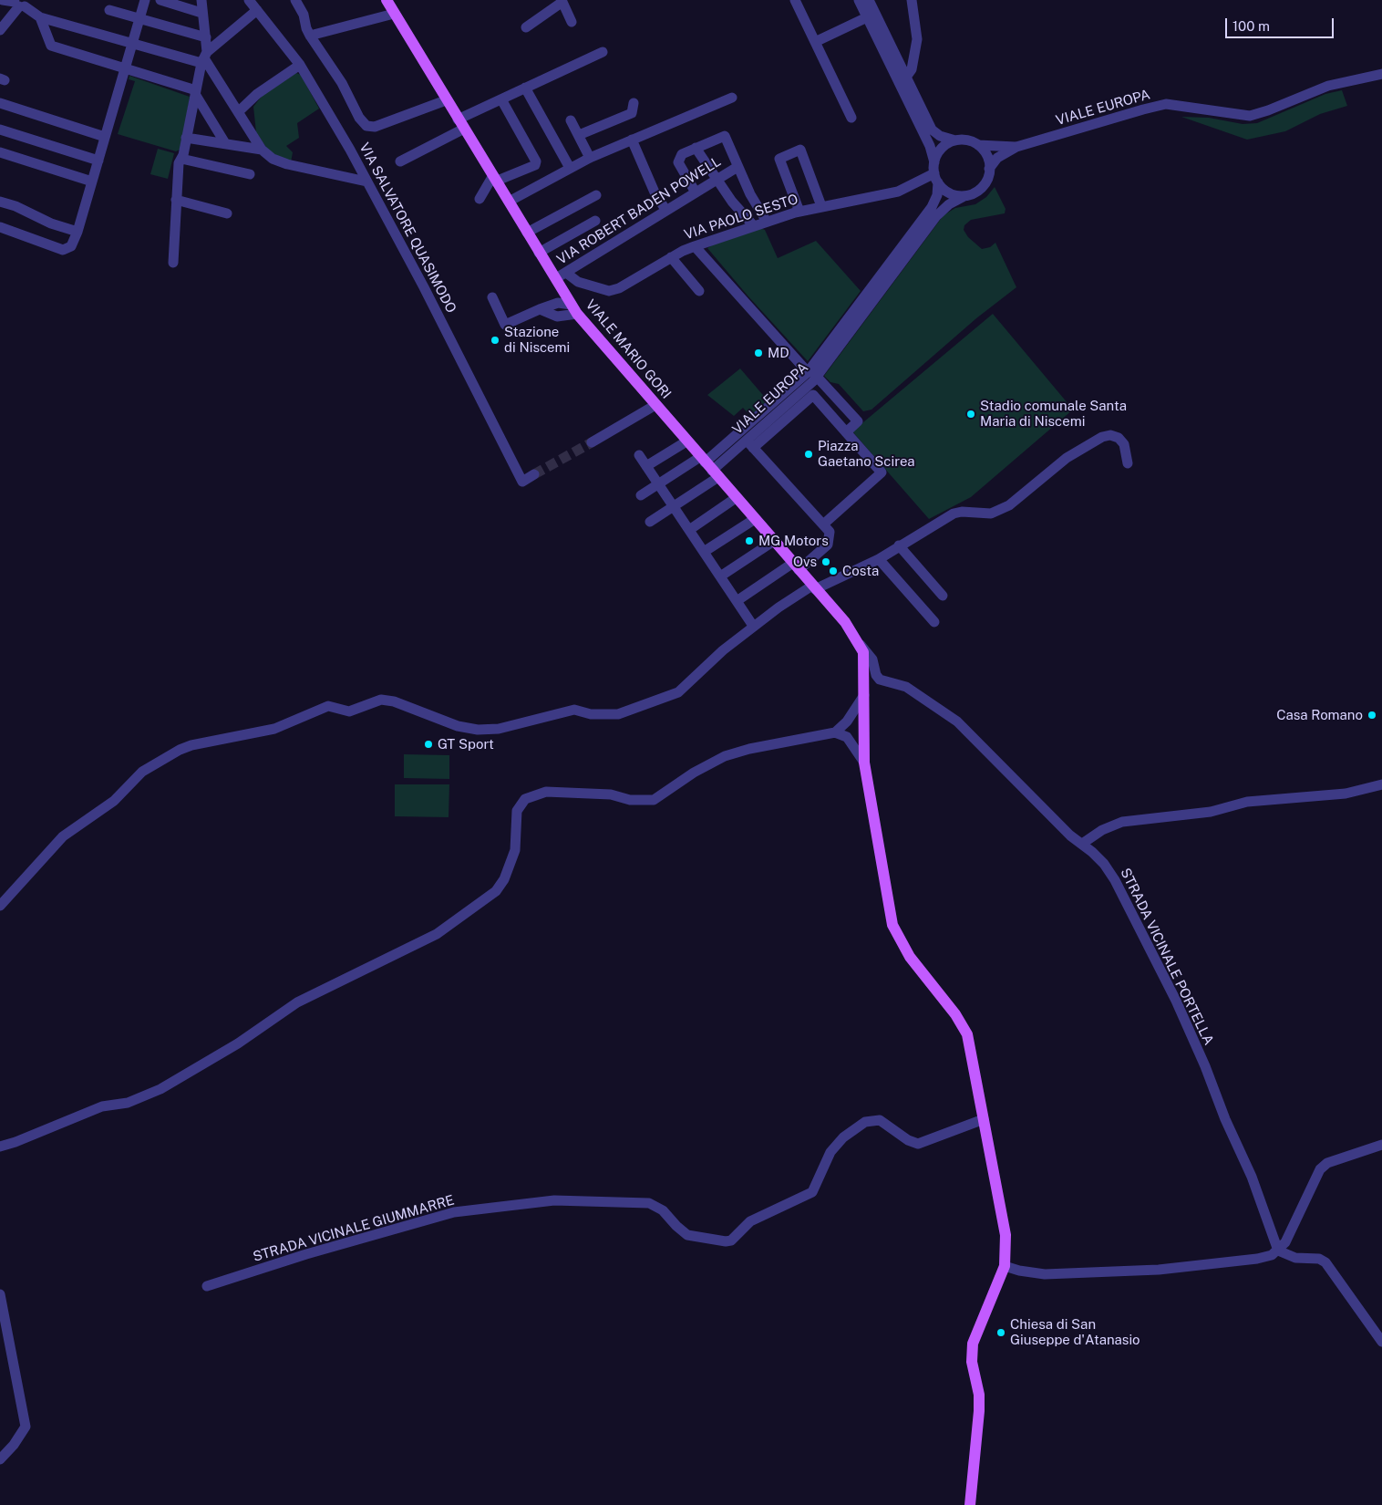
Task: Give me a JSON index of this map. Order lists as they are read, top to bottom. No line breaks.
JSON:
{"streets":{"main road":["VIALE MARIO GORI"],"street":["VIALE EUROPA","VIA ROBERT BADEN POWELL","VIA PAOLO SESTO","VIA SALVATORE QUASIMODO","STRADA VICINALE PORTELLA","STRADA VICINALE GIUMMARRE"]},"crossings":[["VIALE EUROPA","VIA PAOLO SESTO"],["VIALE EUROPA","VIALE MARIO GORI"],["VIA ROBERT BADEN POWELL","VIA PAOLO SESTO"],["VIA ROBERT BADEN POWELL","VIALE MARIO GORI"],["VIALE MARIO GORI","STRADA VICINALE PORTELLA"]],"places":["Stazione di Niscemi","MD","Stadio comunale Santa Maria di Niscemi","Piazza Gaetano Scirea","MG Motors","Ovs","Costa","Casa Romano","GT Sport","Chiesa di San Giuseppe d'Atanasio"],"scale_bar":"100 m"}
